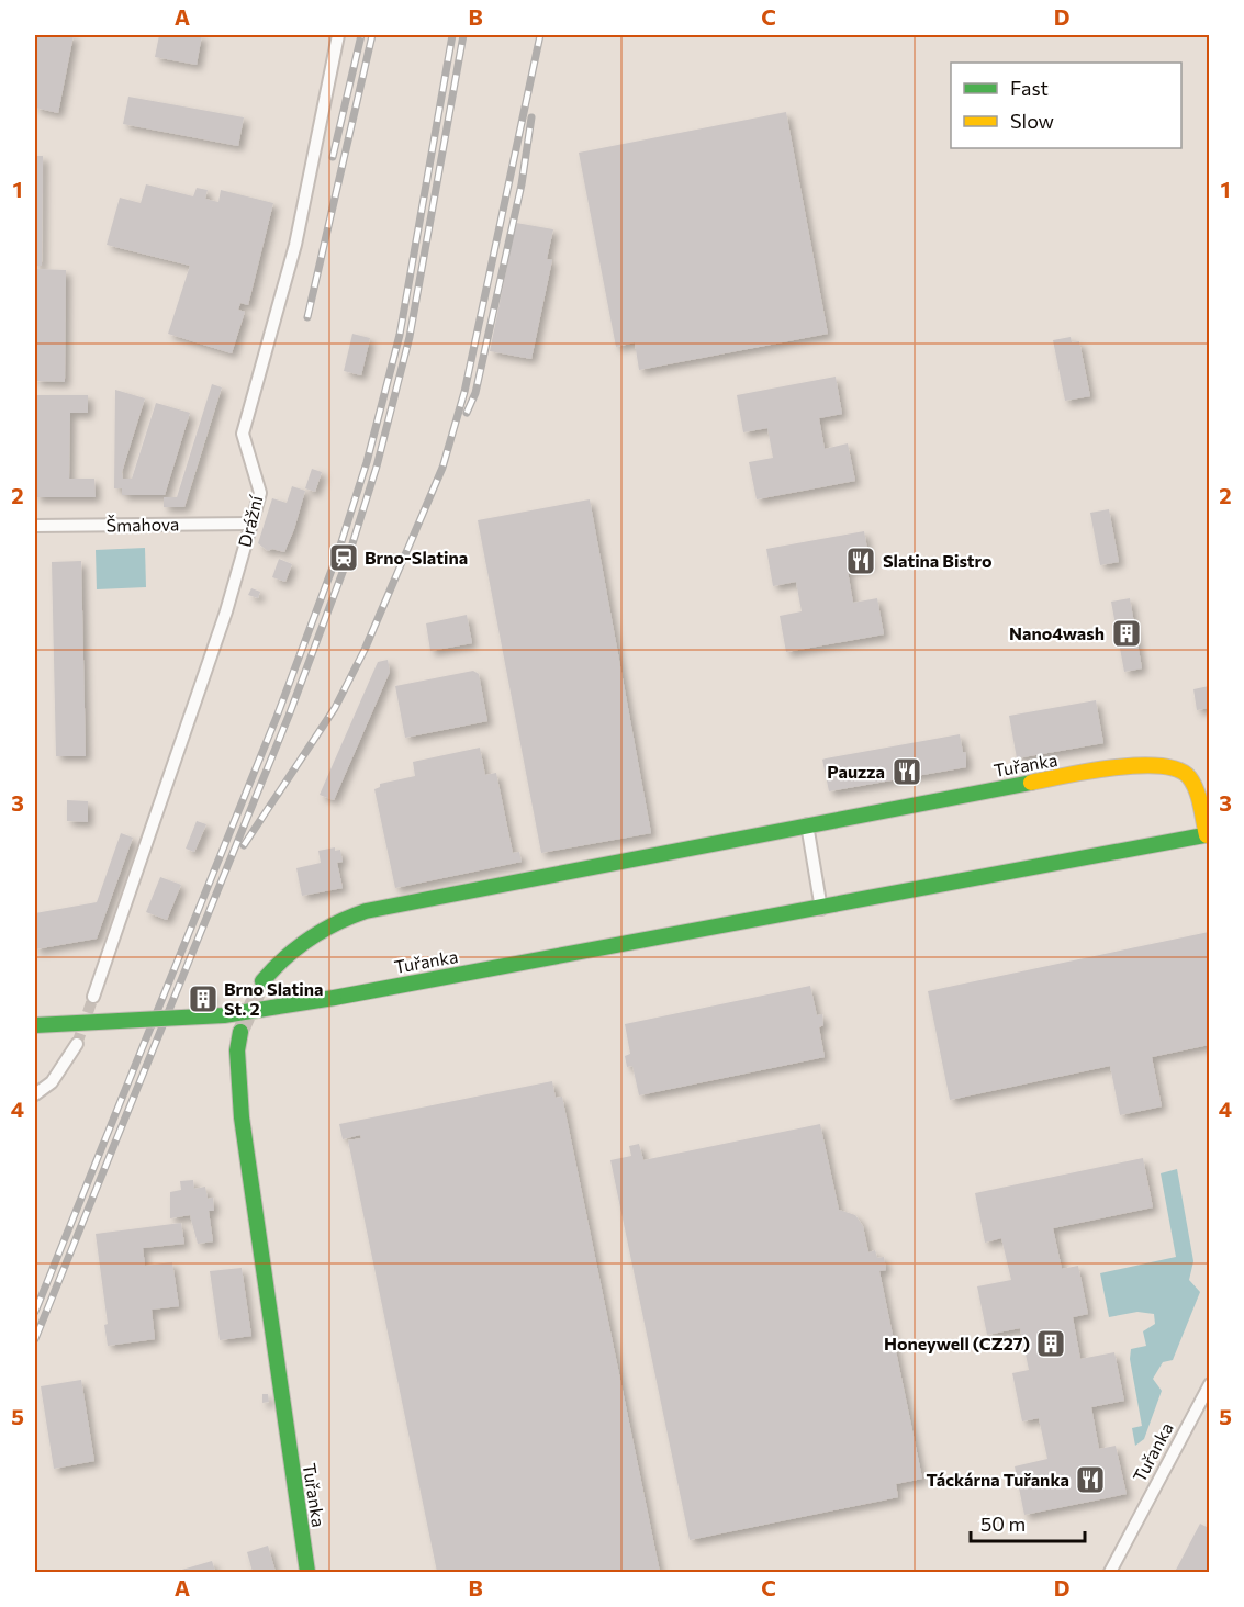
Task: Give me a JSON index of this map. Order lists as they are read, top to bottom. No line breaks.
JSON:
{"streets":{"street":["Drážní","Šmahova","Tuřanka"]},"crossings":[["Drážní","Šmahova"]],"places":{"station":["Brno-Slatina"],"restaurant":["Slatina Bistro","Pauzza","Táckárna Tuřanka"],"building":["Nano4wash","Brno Slatina St. 2","Honeywell (CZ27)"]},"legend":["Fast","Slow"],"scale_bar":"50 m","grid":{"columns":["A","B","C","D"],"rows":["1","2","3","4","5"]}}
